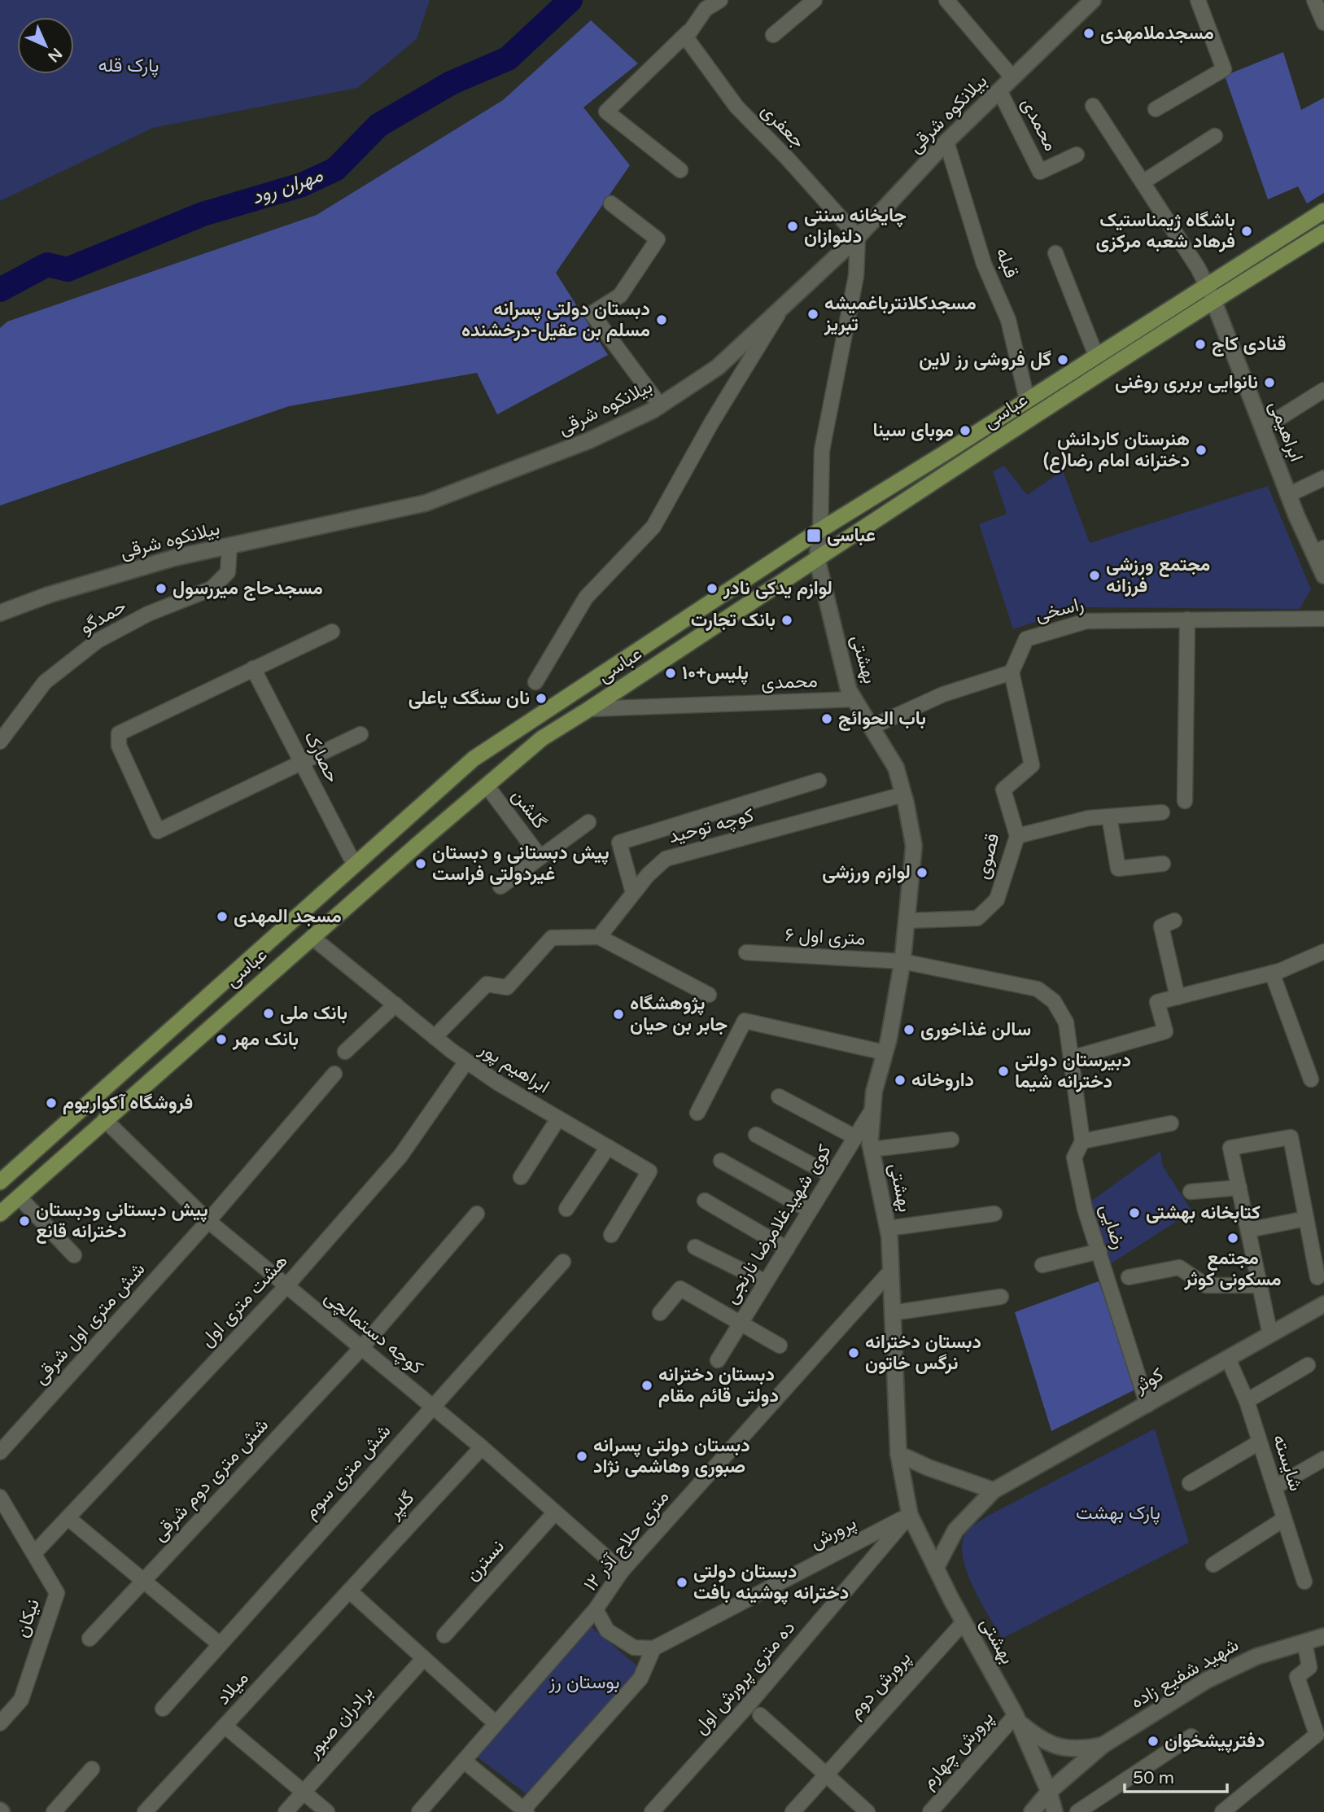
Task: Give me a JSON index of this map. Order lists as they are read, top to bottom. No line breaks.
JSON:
{"streets":{"main road":["بیلانکوه شرقی","عباسى","ابراهیمی","بهشتی","کوثر","شهید شفیع زاده"],"street":["محمدی","جعفری","قبله","راسخی","حمدگو","حصارک","گلشن","کوچه توحید","قصوی","۶ متری اول","ابراهیم پور","کوی شهیدغلامرضا نارنجی","رضایی","هشت متری اول","شش متری اول شرقی","کوچه دستمالچی","شایسته","شش متری سوم","شش متری دوم شرقی","گلپر","پرورش","۱۲ متری حلاج آذر","نسترن","نیکان","ده متری پرورش اول","پرورش دوم","میلاد","برادران صبور","پرورش چهارم"]},"crossings":[["بیلانکوه شرقی","محمدی"],["بیلانکوه شرقی","جعفری"],["بیلانکوه شرقی","قبله"],["بیلانکوه شرقی","حمدگو"],["محمدی","عباسى"],["محمدی","بهشتی"],["قبله","عباسى"],["عباسى","ابراهیمی"],["عباسى","بهشتی"],["عباسى","حصارک"],["عباسى","گلشن"],["عباسى","ابراهیم پور"],["عباسى","کوچه دستمالچی"],["راسخی","قصوی"],["بهشتی","کوچه توحید"],["بهشتی","قصوی"],["بهشتی","۶ متری اول"],["بهشتی","کوی شهیدغلامرضا نارنجی"],["بهشتی","رضایی"],["بهشتی","کوثر"],["بهشتی","پرورش"],["بهشتی","۱۲ متری حلاج آذر"],["بهشتی","شهید شفیع زاده"],["بهشتی","ده متری پرورش اول"],["بهشتی","پرورش دوم"],["بهشتی","پرورش چهارم"],["۶ متری اول","رضایی"],["ابراهیم پور","هشت متری اول"],["رضایی","کوثر"],["هشت متری اول","کوچه دستمالچی"],["هشت متری اول","نیکان"],["شش متری اول شرقی","کوچه دستمالچی"],["کوچه دستمالچی","شش متری سوم"],["کوچه دستمالچی","شش متری دوم شرقی"],["کوچه دستمالچی","گلپر"],["کوچه دستمالچی","۱۲ متری حلاج آذر"],["کوچه دستمالچی","نسترن"],["کوثر","شایسته"],["گلپر","میلاد"],["پرورش","ده متری پرورش اول"]],"water":["مهران رود"],"parks":["پارک قله","پارک بهشت","بوستان رز"],"places":{"other":["مسجدملامهدی","چایخانه سنتی دلنوازان","باشگاه ژیمناستیک فرهاد شعبه مرکزی","مسجدکلانترباغمیشه تبریز","دبستان دولتی پسرانه مسلم بن عقیل-درخشنده","قنادی کاج","گل فروشی رز لاین","نانوایی بربری روغنی","موبای سینا","هنرستان کاردانش دخترانه امام رضا(ع)","مجتمع ورزشی فرزانه","مسجدحاج میررسول","لوازم یدکی نادر","بانک تجارت","پلیس+۱۰","نان سنگک یاعلی","باب الحوائج","پیش دبستانی و دبستان غیردولتی فراست","لوازم ورزشی","مسجد المهدی","بانک ملی","پژوهشگاه جابر بن حیان","سالن غذاخوری","بانک مهر","دبیرستان دولتی دخترانه شیما","داروخانه","فروشگاه آکواریوم","کتابخانه بهشتی","پیش دبستانی ودبستان دخترانه قانع","مجتمع مسکونی کوثر","دبستان دخترانه نرگس خاتون","دبستان دخترانه دولتی قائم مقام","دبستان دولتی پسرانه صبوری وهاشمی نژاد","دبستان دولتی دخترانه پوشینه بافت","دفترپیشخوان"],"transit":["عباسی"]},"scale_bar":"50 m","north":"bottom right"}
